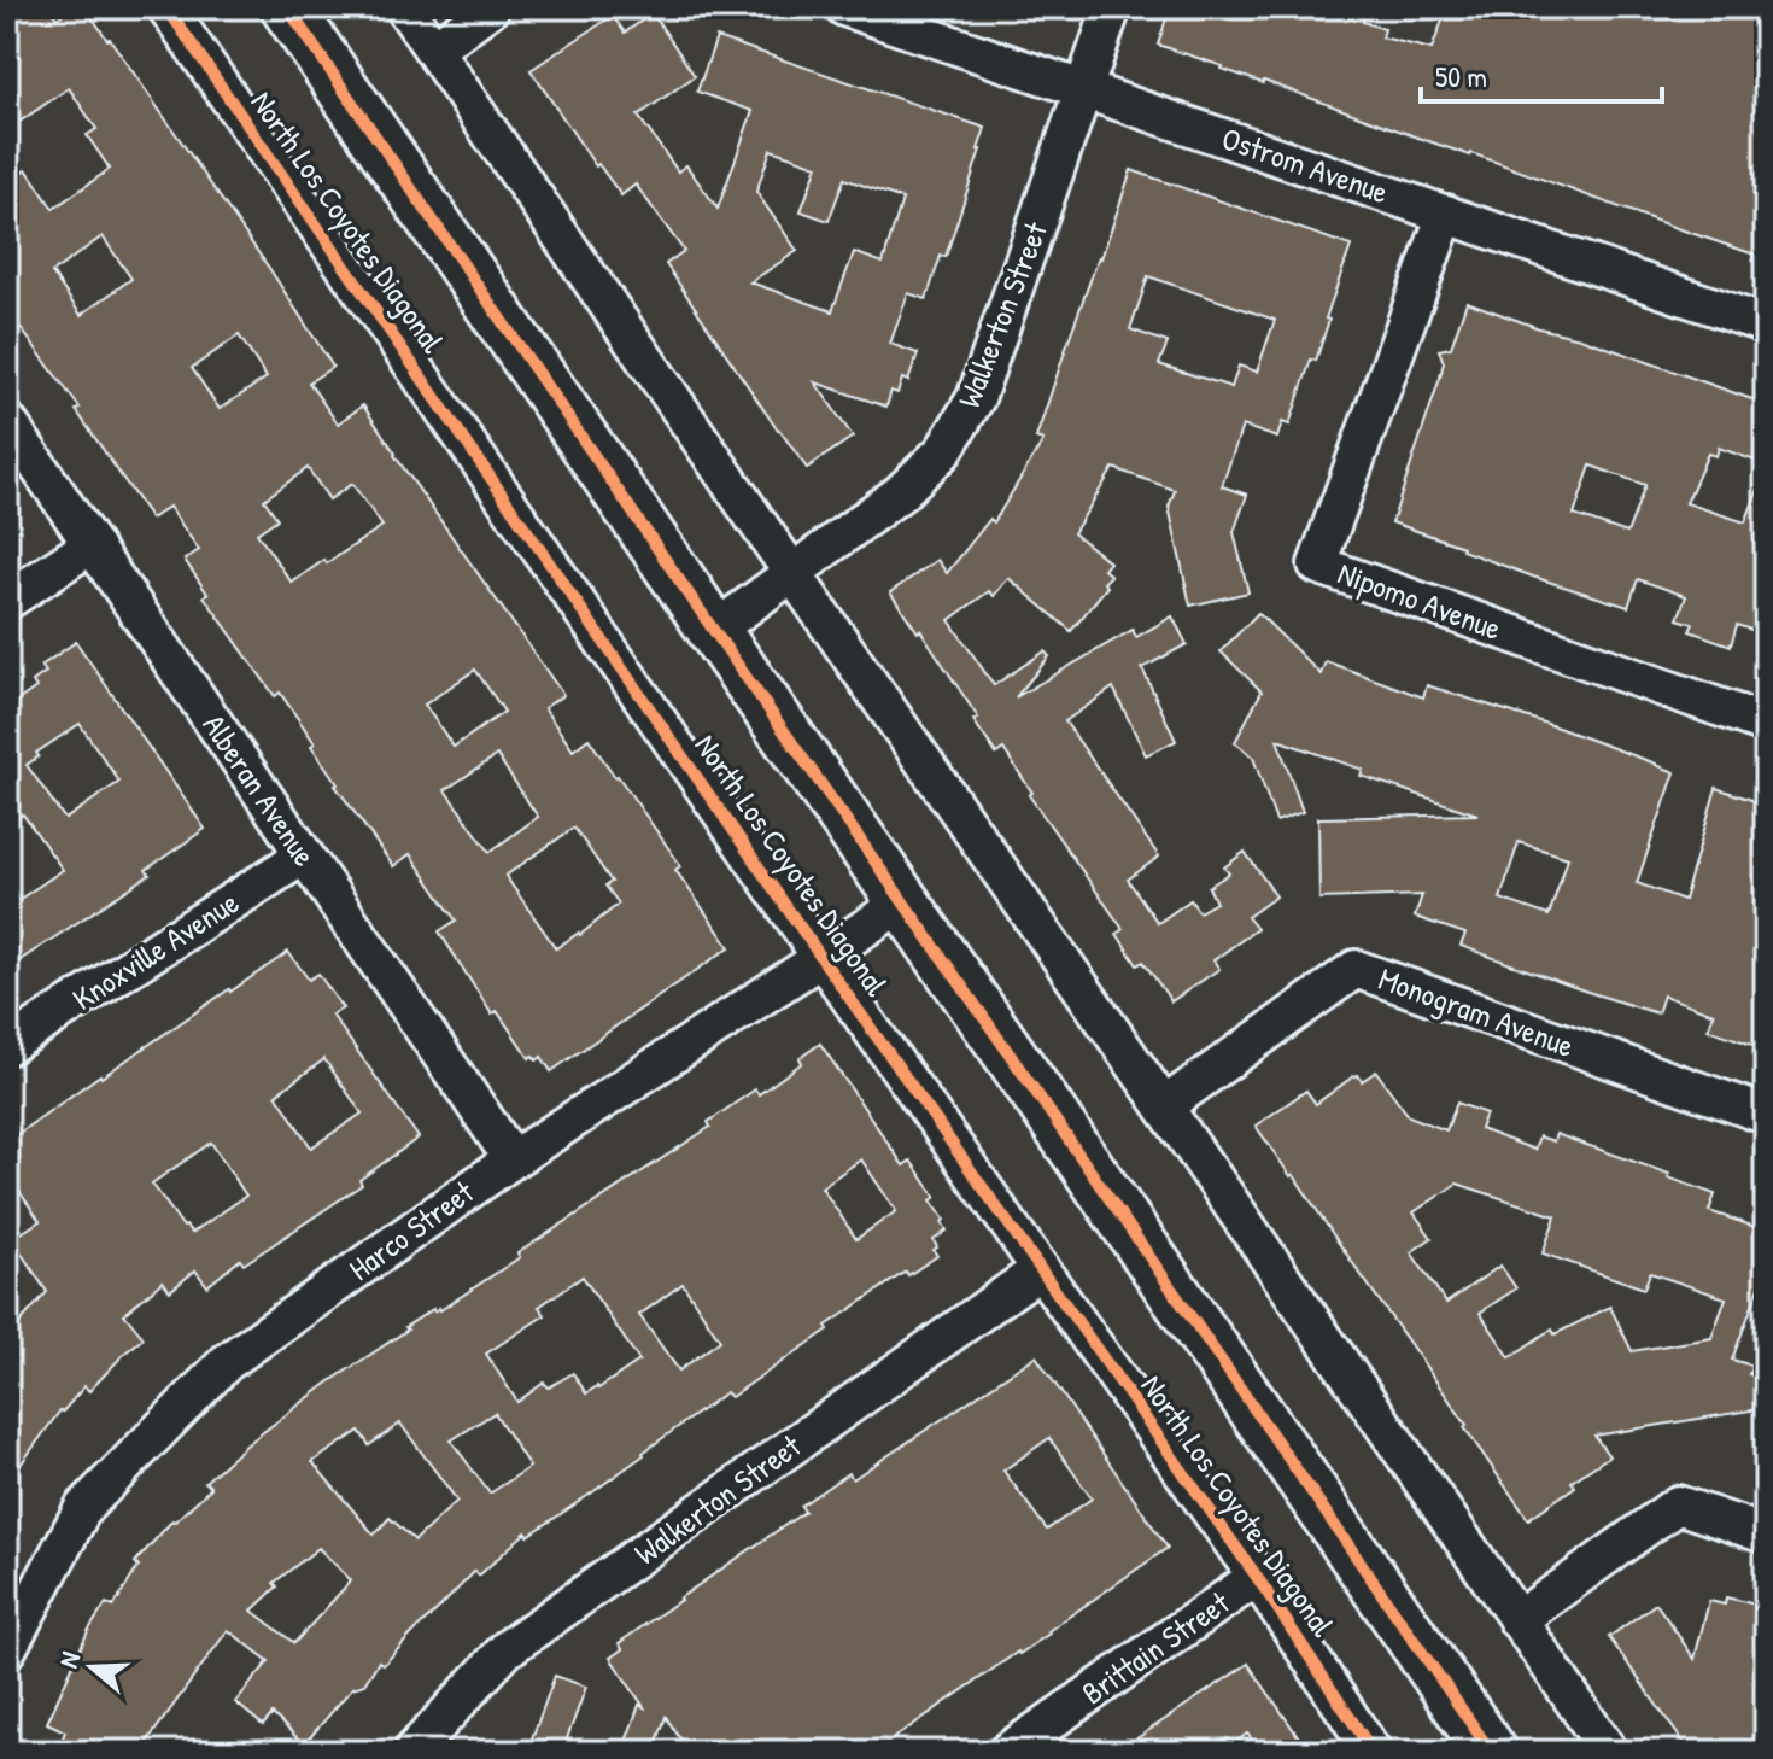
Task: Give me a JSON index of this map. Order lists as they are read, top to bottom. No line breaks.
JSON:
{"streets":{"street":["Ostrom Avenue","North Los Coyotes Diagonal","Walkerton Street","Nipomo Avenue","Alberan Avenue","Knoxville Avenue","Monogram Avenue","Harco Street","Brittain Street"]},"crossings":[["Ostrom Avenue","Walkerton Street"],["Ostrom Avenue","Nipomo Avenue"],["North Los Coyotes Diagonal","Walkerton Street"],["North Los Coyotes Diagonal","Harco Street"],["North Los Coyotes Diagonal","Brittain Street"],["Alberan Avenue","Knoxville Avenue"],["Alberan Avenue","Harco Street"]],"scale_bar":"50 m","north":"left"}
